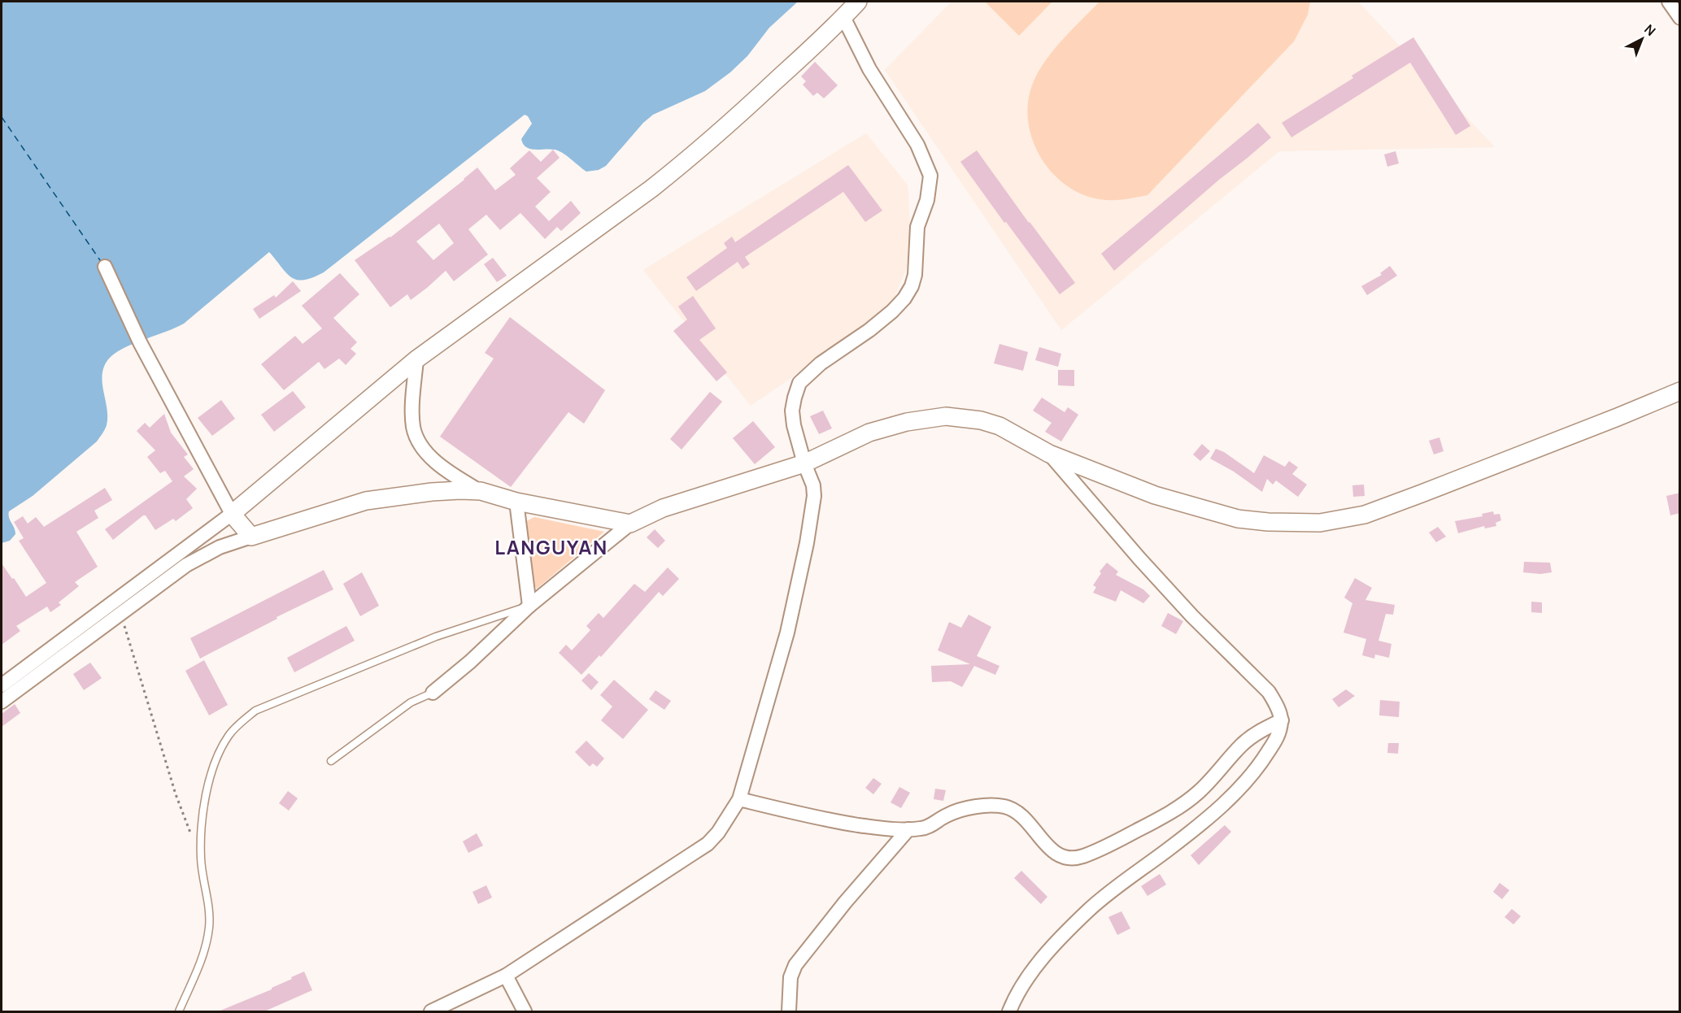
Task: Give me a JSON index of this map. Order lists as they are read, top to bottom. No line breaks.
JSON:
{"districts":["LANGUYAN"],"north":"top right"}
